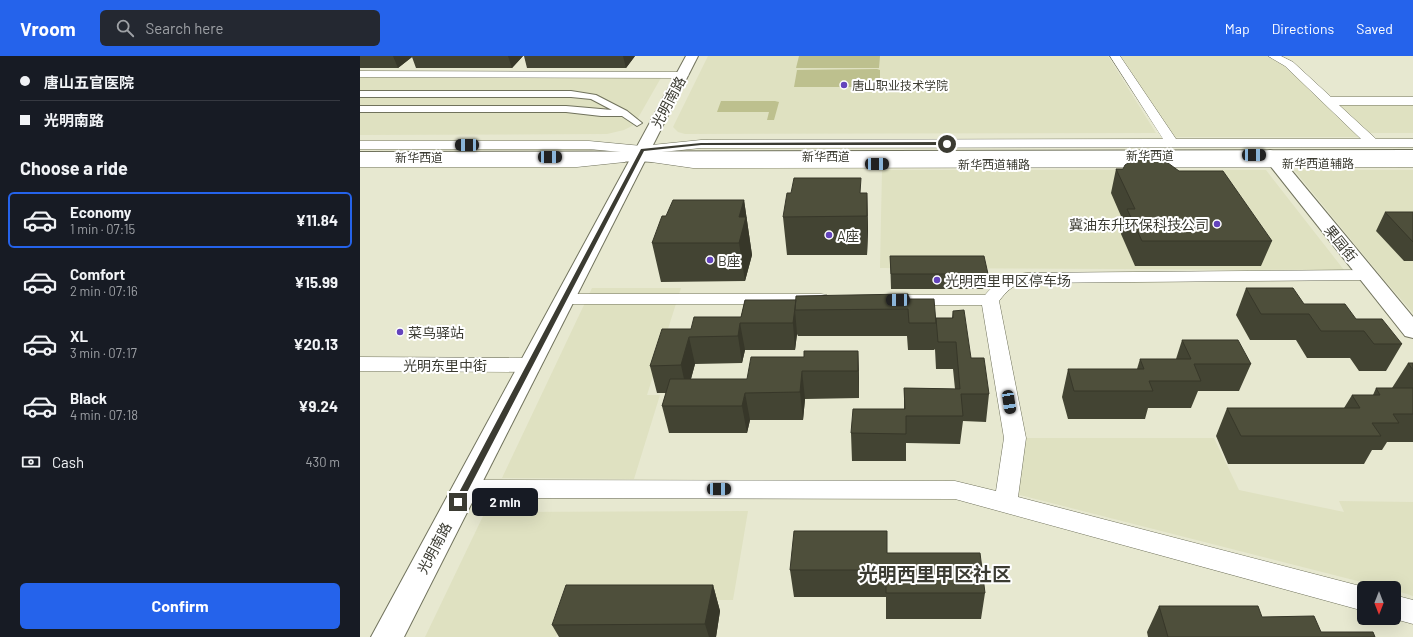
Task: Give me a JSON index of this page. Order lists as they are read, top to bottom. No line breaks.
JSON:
{"streets":{"main road":["光明南路","新华西道","果园街"],"street":["新华西道辅路","光明东里中街"]},"crossings":[["光明南路","新华西道"],["光明南路","新华西道辅路"],["光明南路","光明东里中街"],["新华西道","新华西道辅路"],["新华西道","果园街"],["新华西道辅路","果园街"]],"districts":["光明西里甲区社区"],"places":["唐山职业技术学院","冀油东升环保科技公司","A座","B座","光明西里甲区停车场","菜鸟驿站"],"north":"bottom","page":{"header":"Vroom","search":"Search here","nav":["Map","Directions","Saved"],"banner":["唐山五官医院","光明南路"],"heading":"Choose a ride","list":[{"name":"Economy","note":"1 min · 07:15","value":"¥11.84"},{"name":"Comfort","note":"2 min · 07:16","value":"¥15.99"},{"name":"XL","note":"3 min · 07:17","value":"¥20.13"},{"name":"Black","note":"4 min · 07:18","value":"¥9.24"}],"pay":["Cash","430 m"],"bubble":"2 min","buttons":"Confirm"}}
